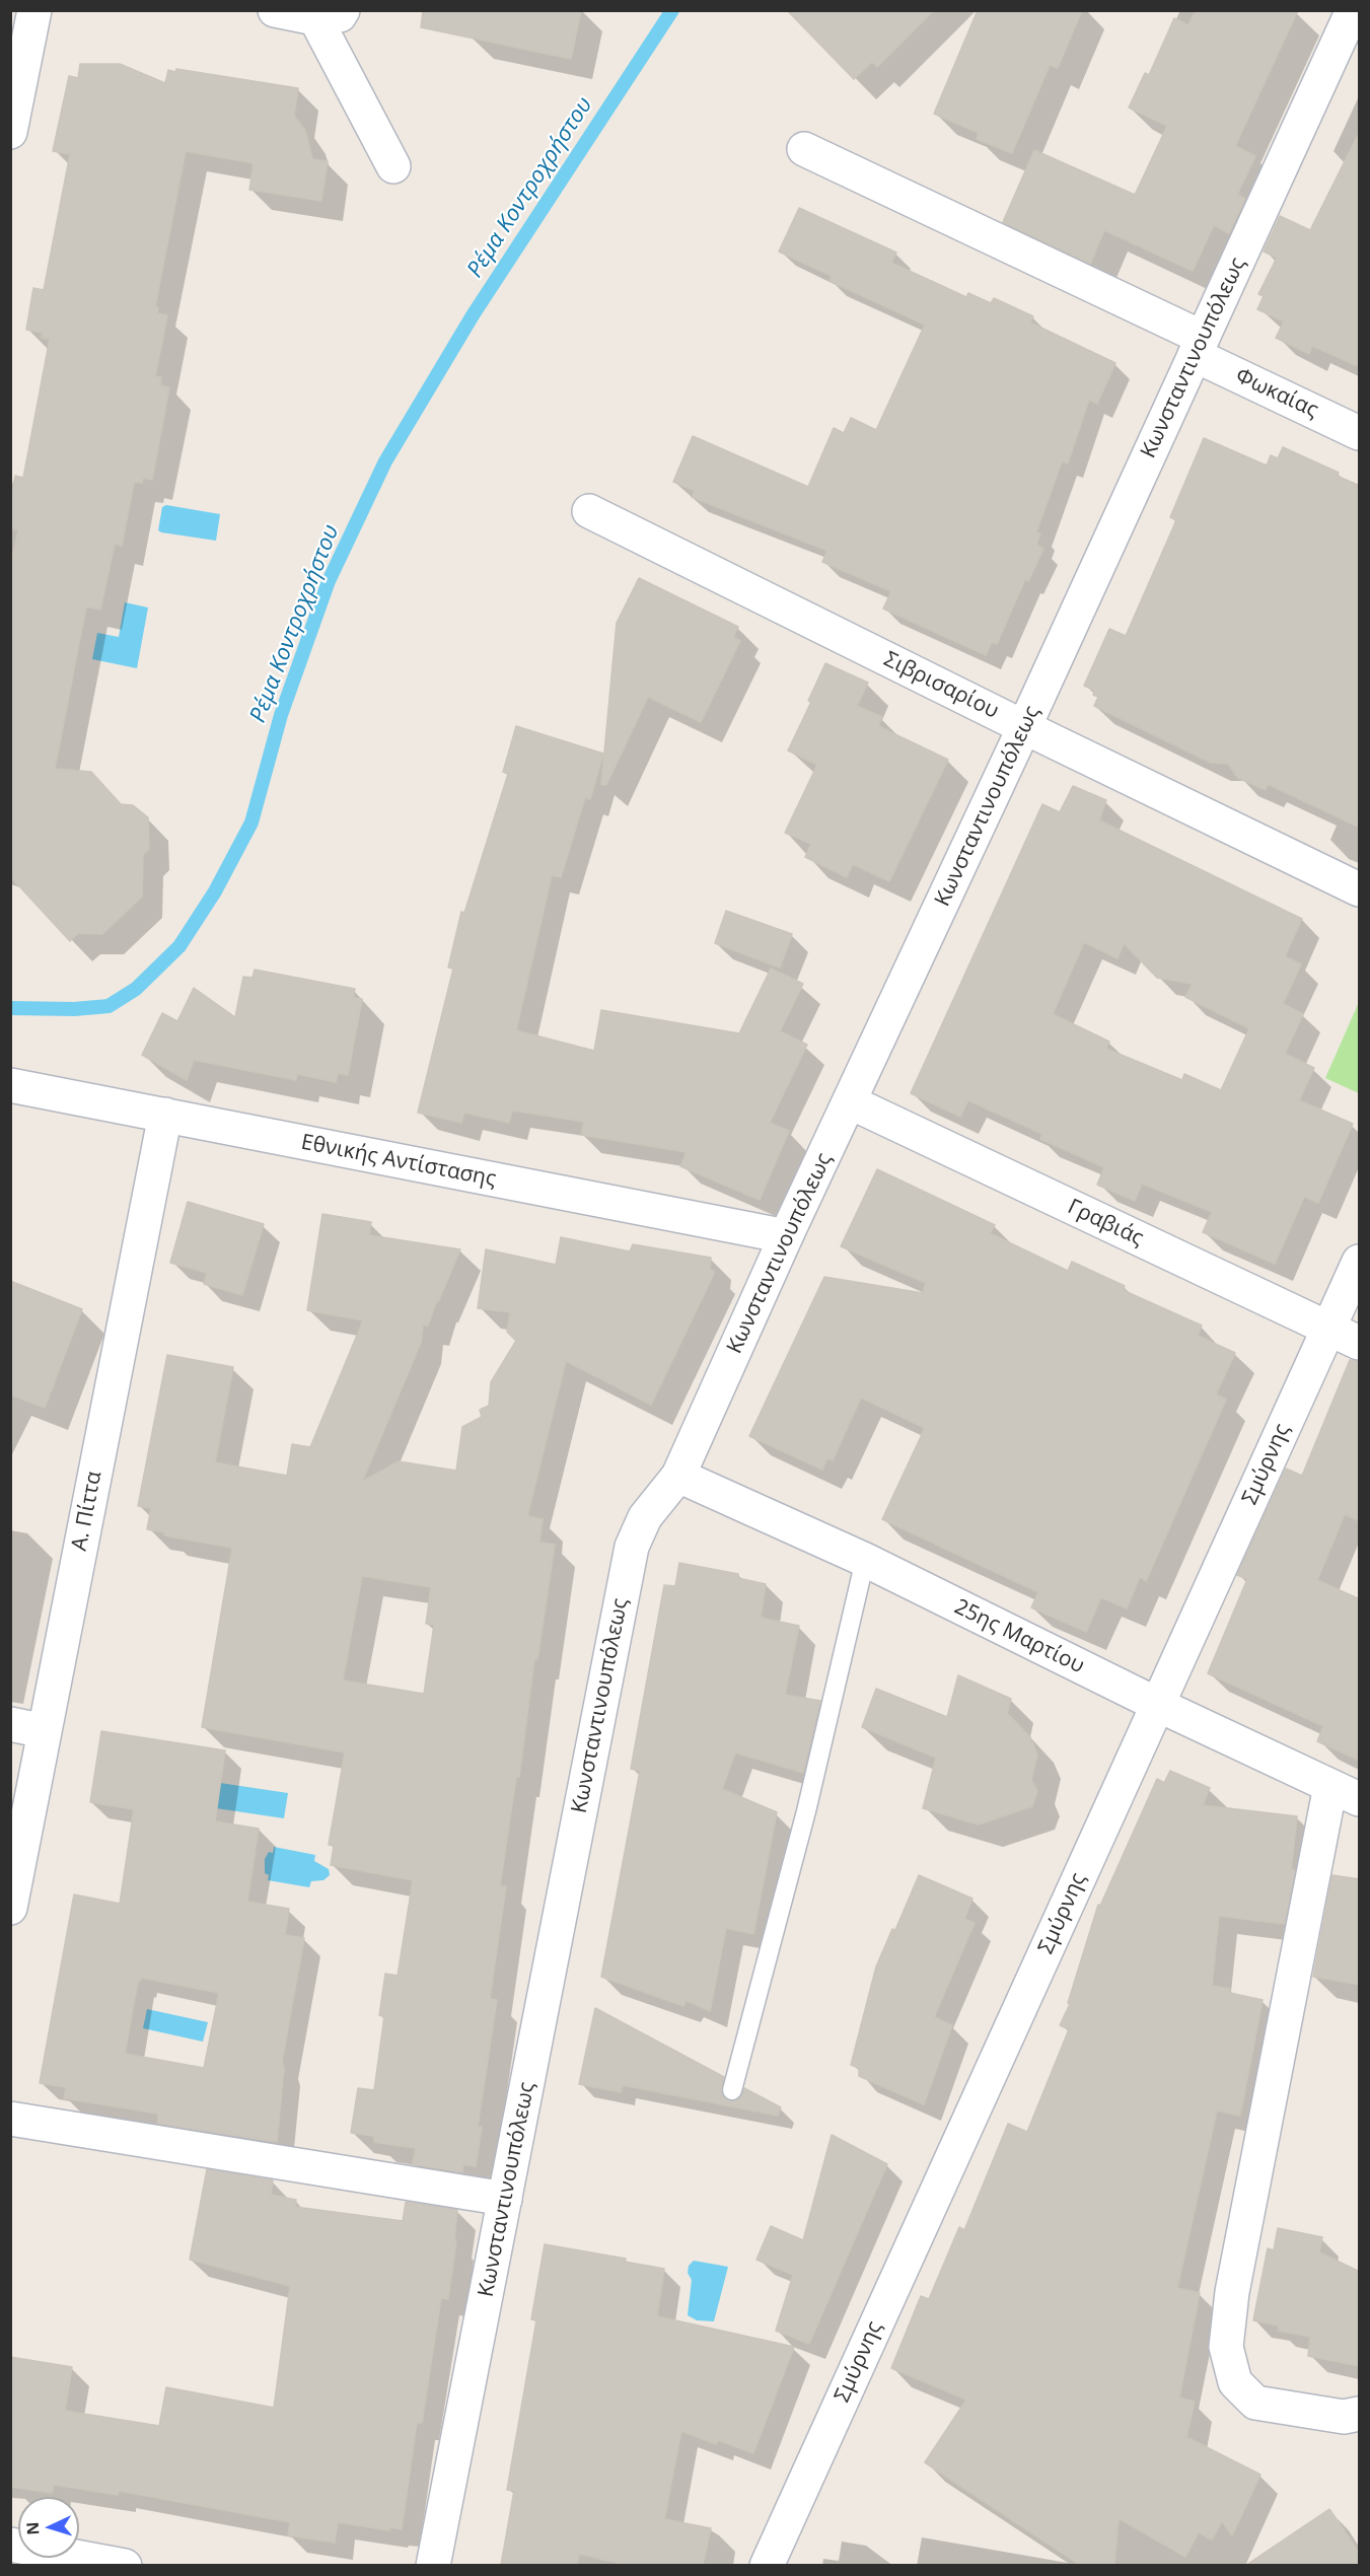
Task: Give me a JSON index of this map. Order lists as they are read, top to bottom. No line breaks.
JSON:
{"streets":{"street":["Κωνσταντινουπόλεως","Φωκαίας","Σιβρισαρίου","Εθνικής Αντίστασης","Γραβιάς","Σμύρνης","Α. Πίττα","25ης Μαρτίου"]},"crossings":[["Κωνσταντινουπόλεως","Φωκαίας"],["Κωνσταντινουπόλεως","Σιβρισαρίου"],["Κωνσταντινουπόλεως","Εθνικής Αντίστασης"],["Κωνσταντινουπόλεως","Γραβιάς"],["Κωνσταντινουπόλεως","25ης Μαρτίου"],["Εθνικής Αντίστασης","Α. Πίττα"],["Γραβιάς","Σμύρνης"],["Σμύρνης","25ης Μαρτίου"]],"water":["Ρέμα Κοντροχρήστου"],"north":"left"}
